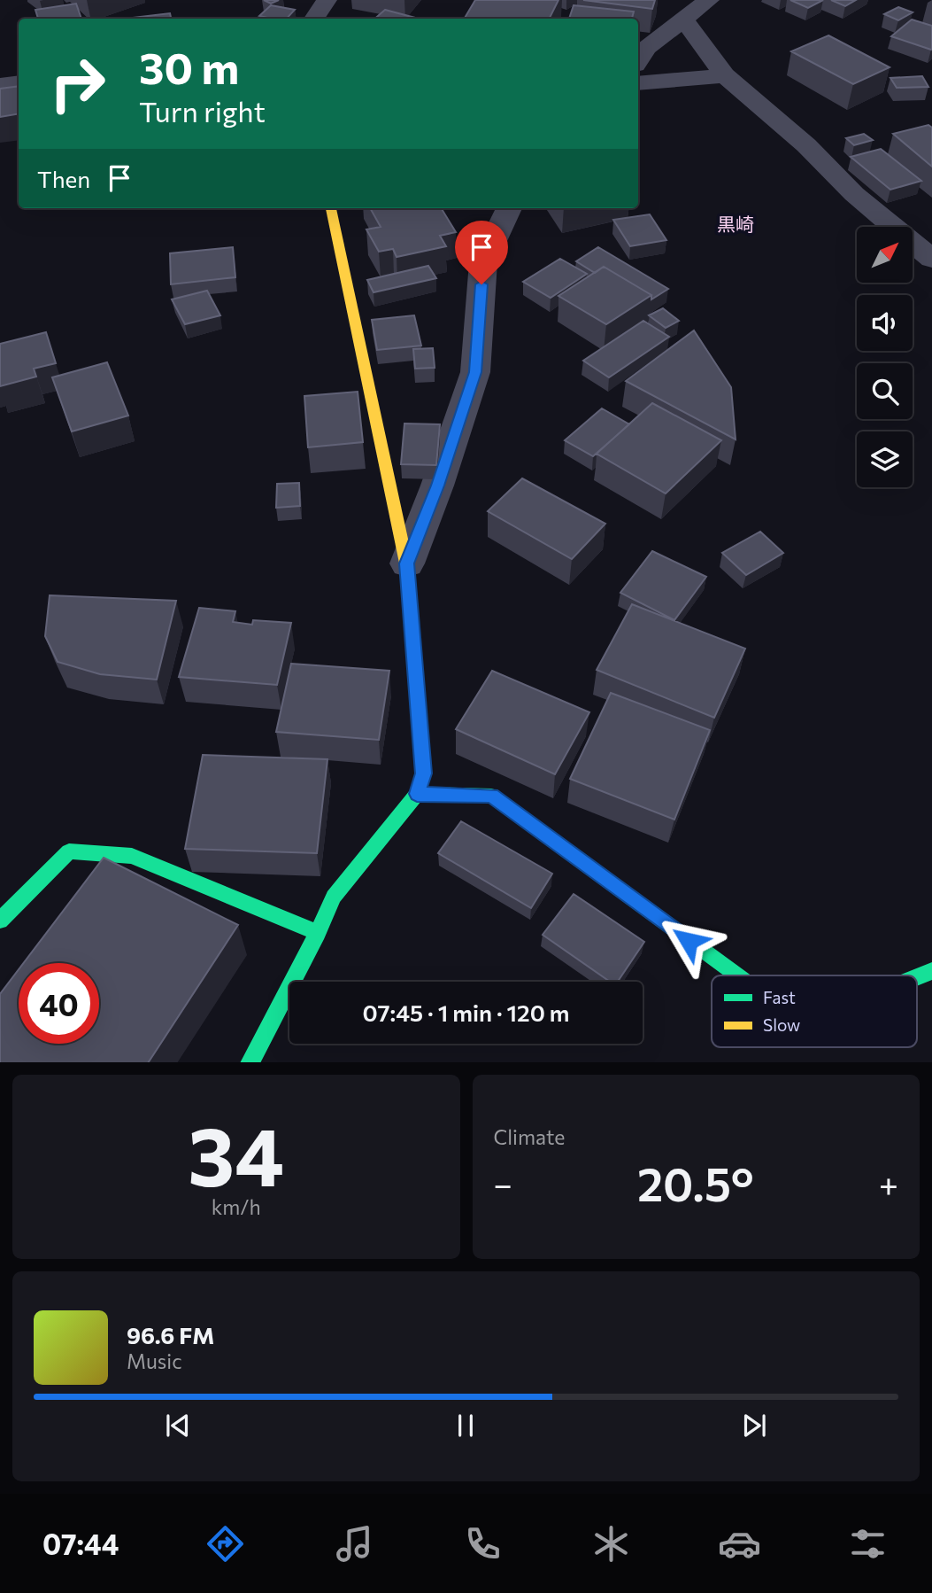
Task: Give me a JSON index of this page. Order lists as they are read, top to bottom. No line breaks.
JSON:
{"districts":["黒崎"],"legend":["Fast","Slow"],"north":"top right","page":{"turn":["30 m","Turn right"],"then":"Then","limit":"40","trip":"07:45 · 1 min · 120 m","tile":[["34","km/h"],"Climate"],"heat":["−","20.5°","+"],"song":["96.6 FM","Music"],"tabs":"07:44"}}
